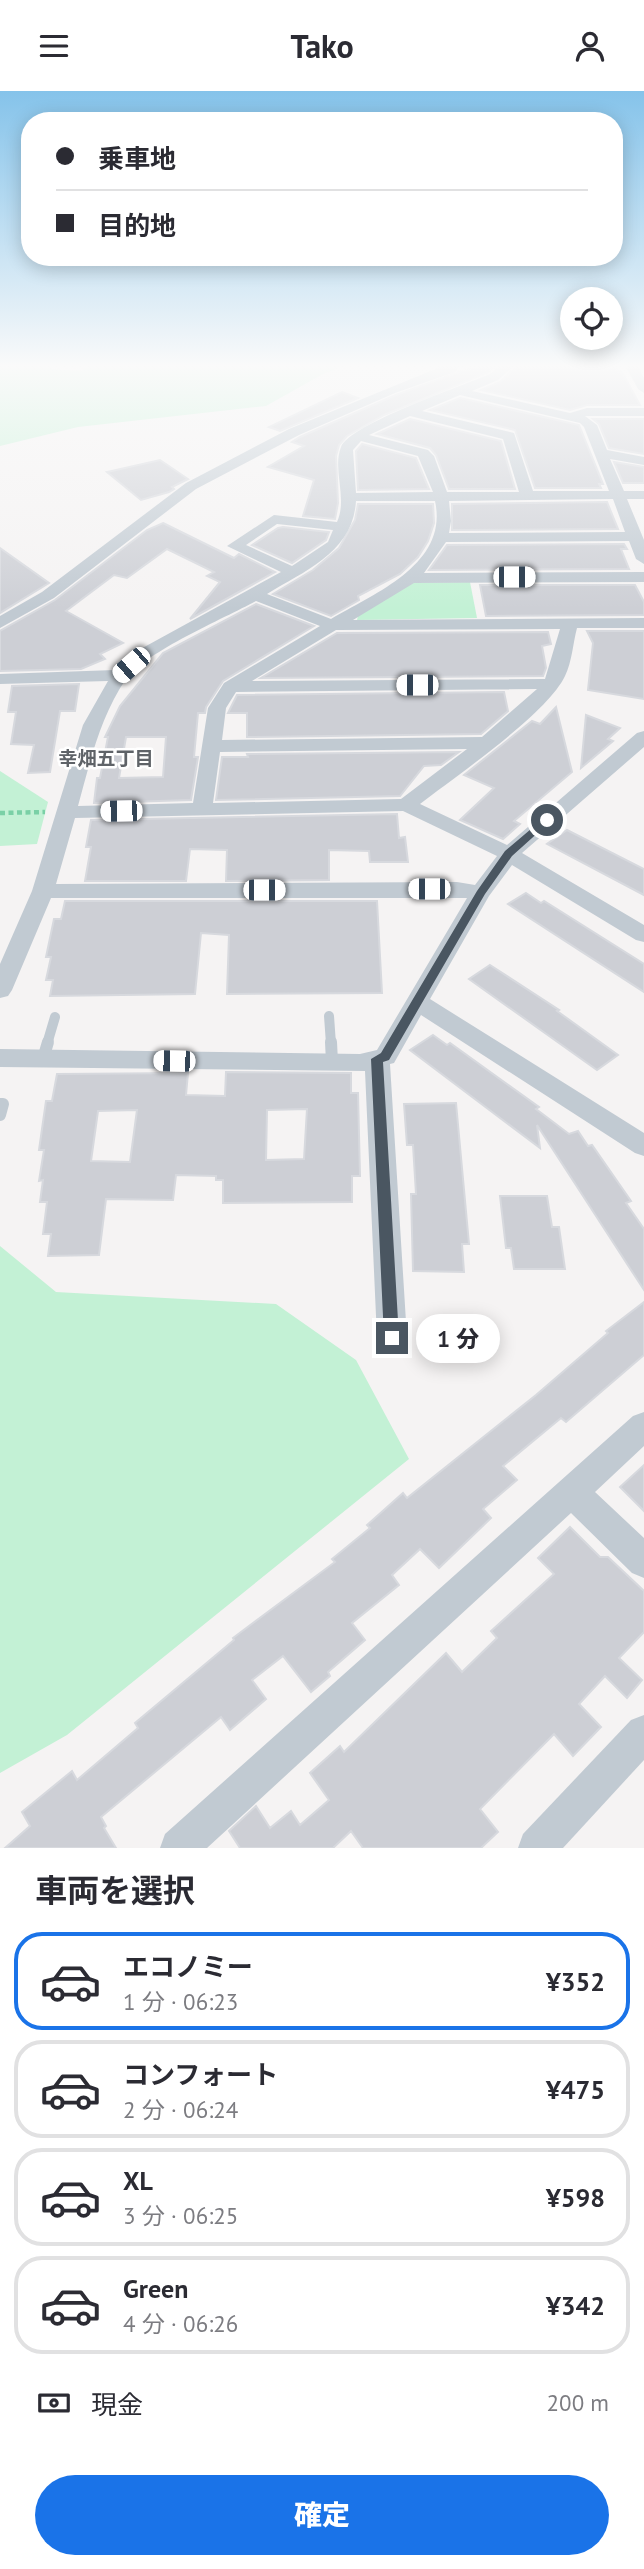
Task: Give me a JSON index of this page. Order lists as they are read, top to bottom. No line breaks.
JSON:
{"districts":["幸畑五丁目"],"page":{"header":"Tako","banner":["乗車地","目的地"],"bubble":"1 分","heading":"車両を選択","list":[{"name":"エコノミー","note":"1 分 · 06:23","value":"¥352"},{"name":"コンフォート","note":"2 分 · 06:24","value":"¥475"},{"name":"XL","note":"3 分 · 06:25","value":"¥598"},{"name":"Green","note":"4 分 · 06:26","value":"¥342"}],"pay":["現金","200 m"],"buttons":"確定"}}
